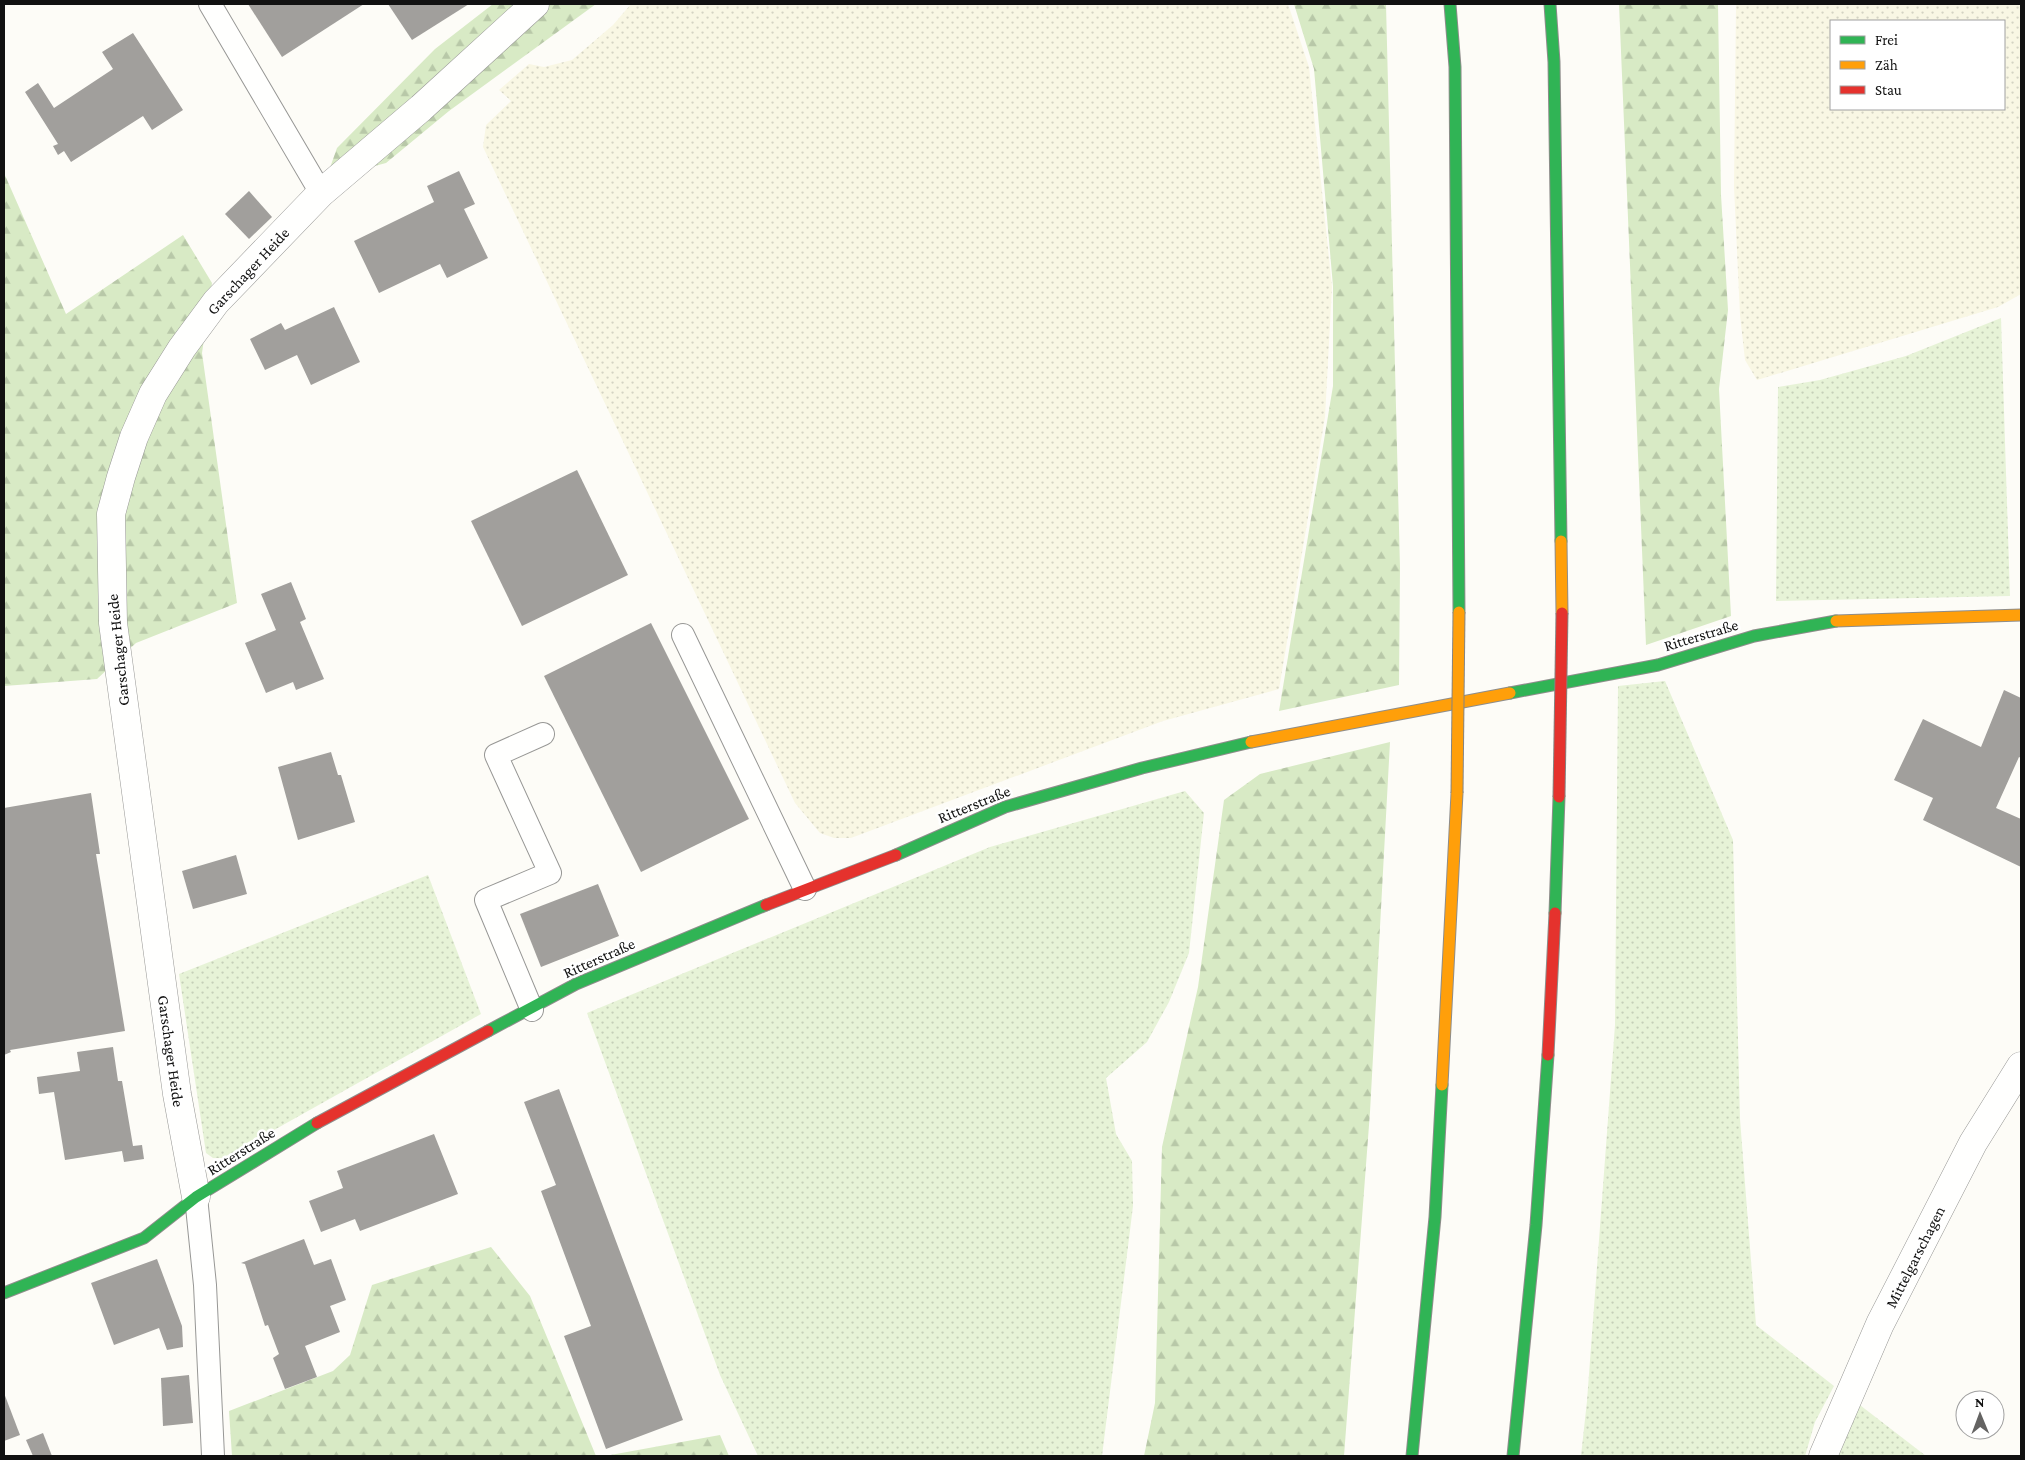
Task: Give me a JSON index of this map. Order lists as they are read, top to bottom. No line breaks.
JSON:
{"streets":{"main road":["Ritterstraße"],"street":["Garschager Heide","Mittelgarschagen"]},"crossings":[["Garschager Heide","Ritterstraße"]],"legend":["Frei","Zäh","Stau"],"north":"top"}
